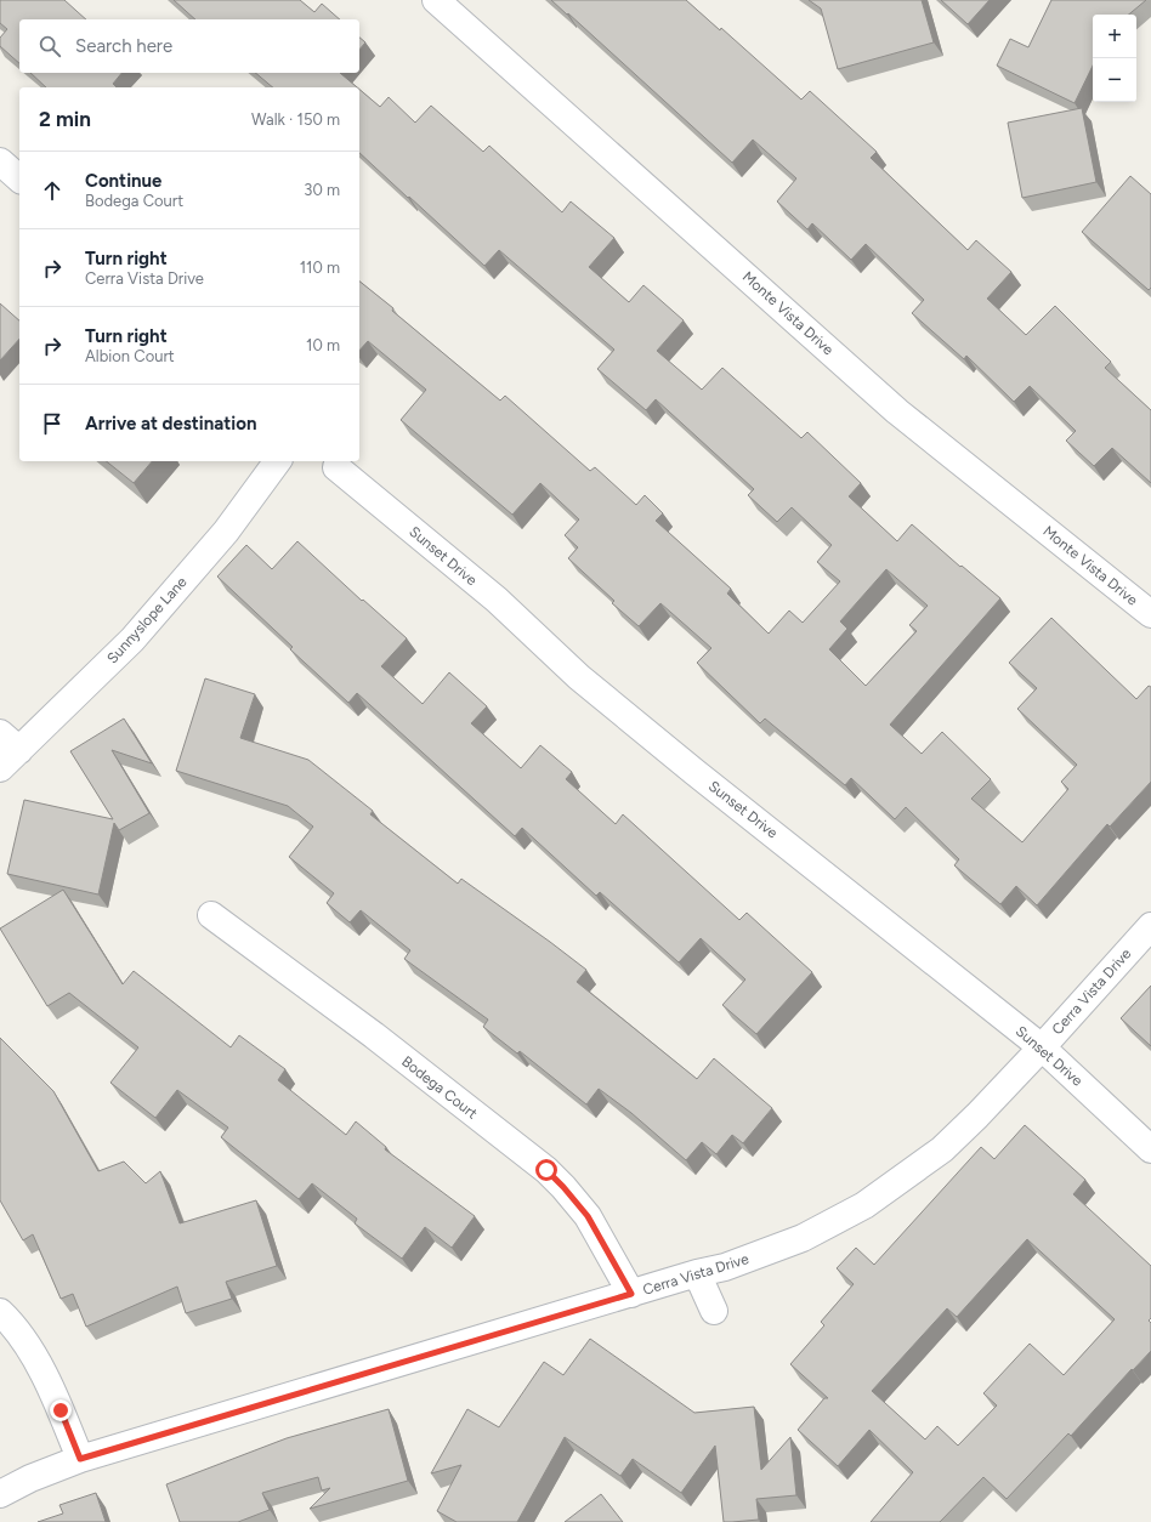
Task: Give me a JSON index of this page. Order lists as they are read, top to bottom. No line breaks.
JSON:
{"streets":{"street":["Monte Vista Drive","Sunset Drive","Sunnyslope Lane","Cerra Vista Drive","Bodega Court"]},"crossings":[["Sunset Drive","Cerra Vista Drive"],["Cerra Vista Drive","Bodega Court"]],"page":{"map_buttons":["+","−"],"search":"Search here","heading":["2 min","Walk · 150 m"],"list":[["Continue","Bodega Court","30 m"],["Turn right","Cerra Vista Drive","110 m"],["Turn right","Albion Court","10 m"],"Arrive at destination"]}}
